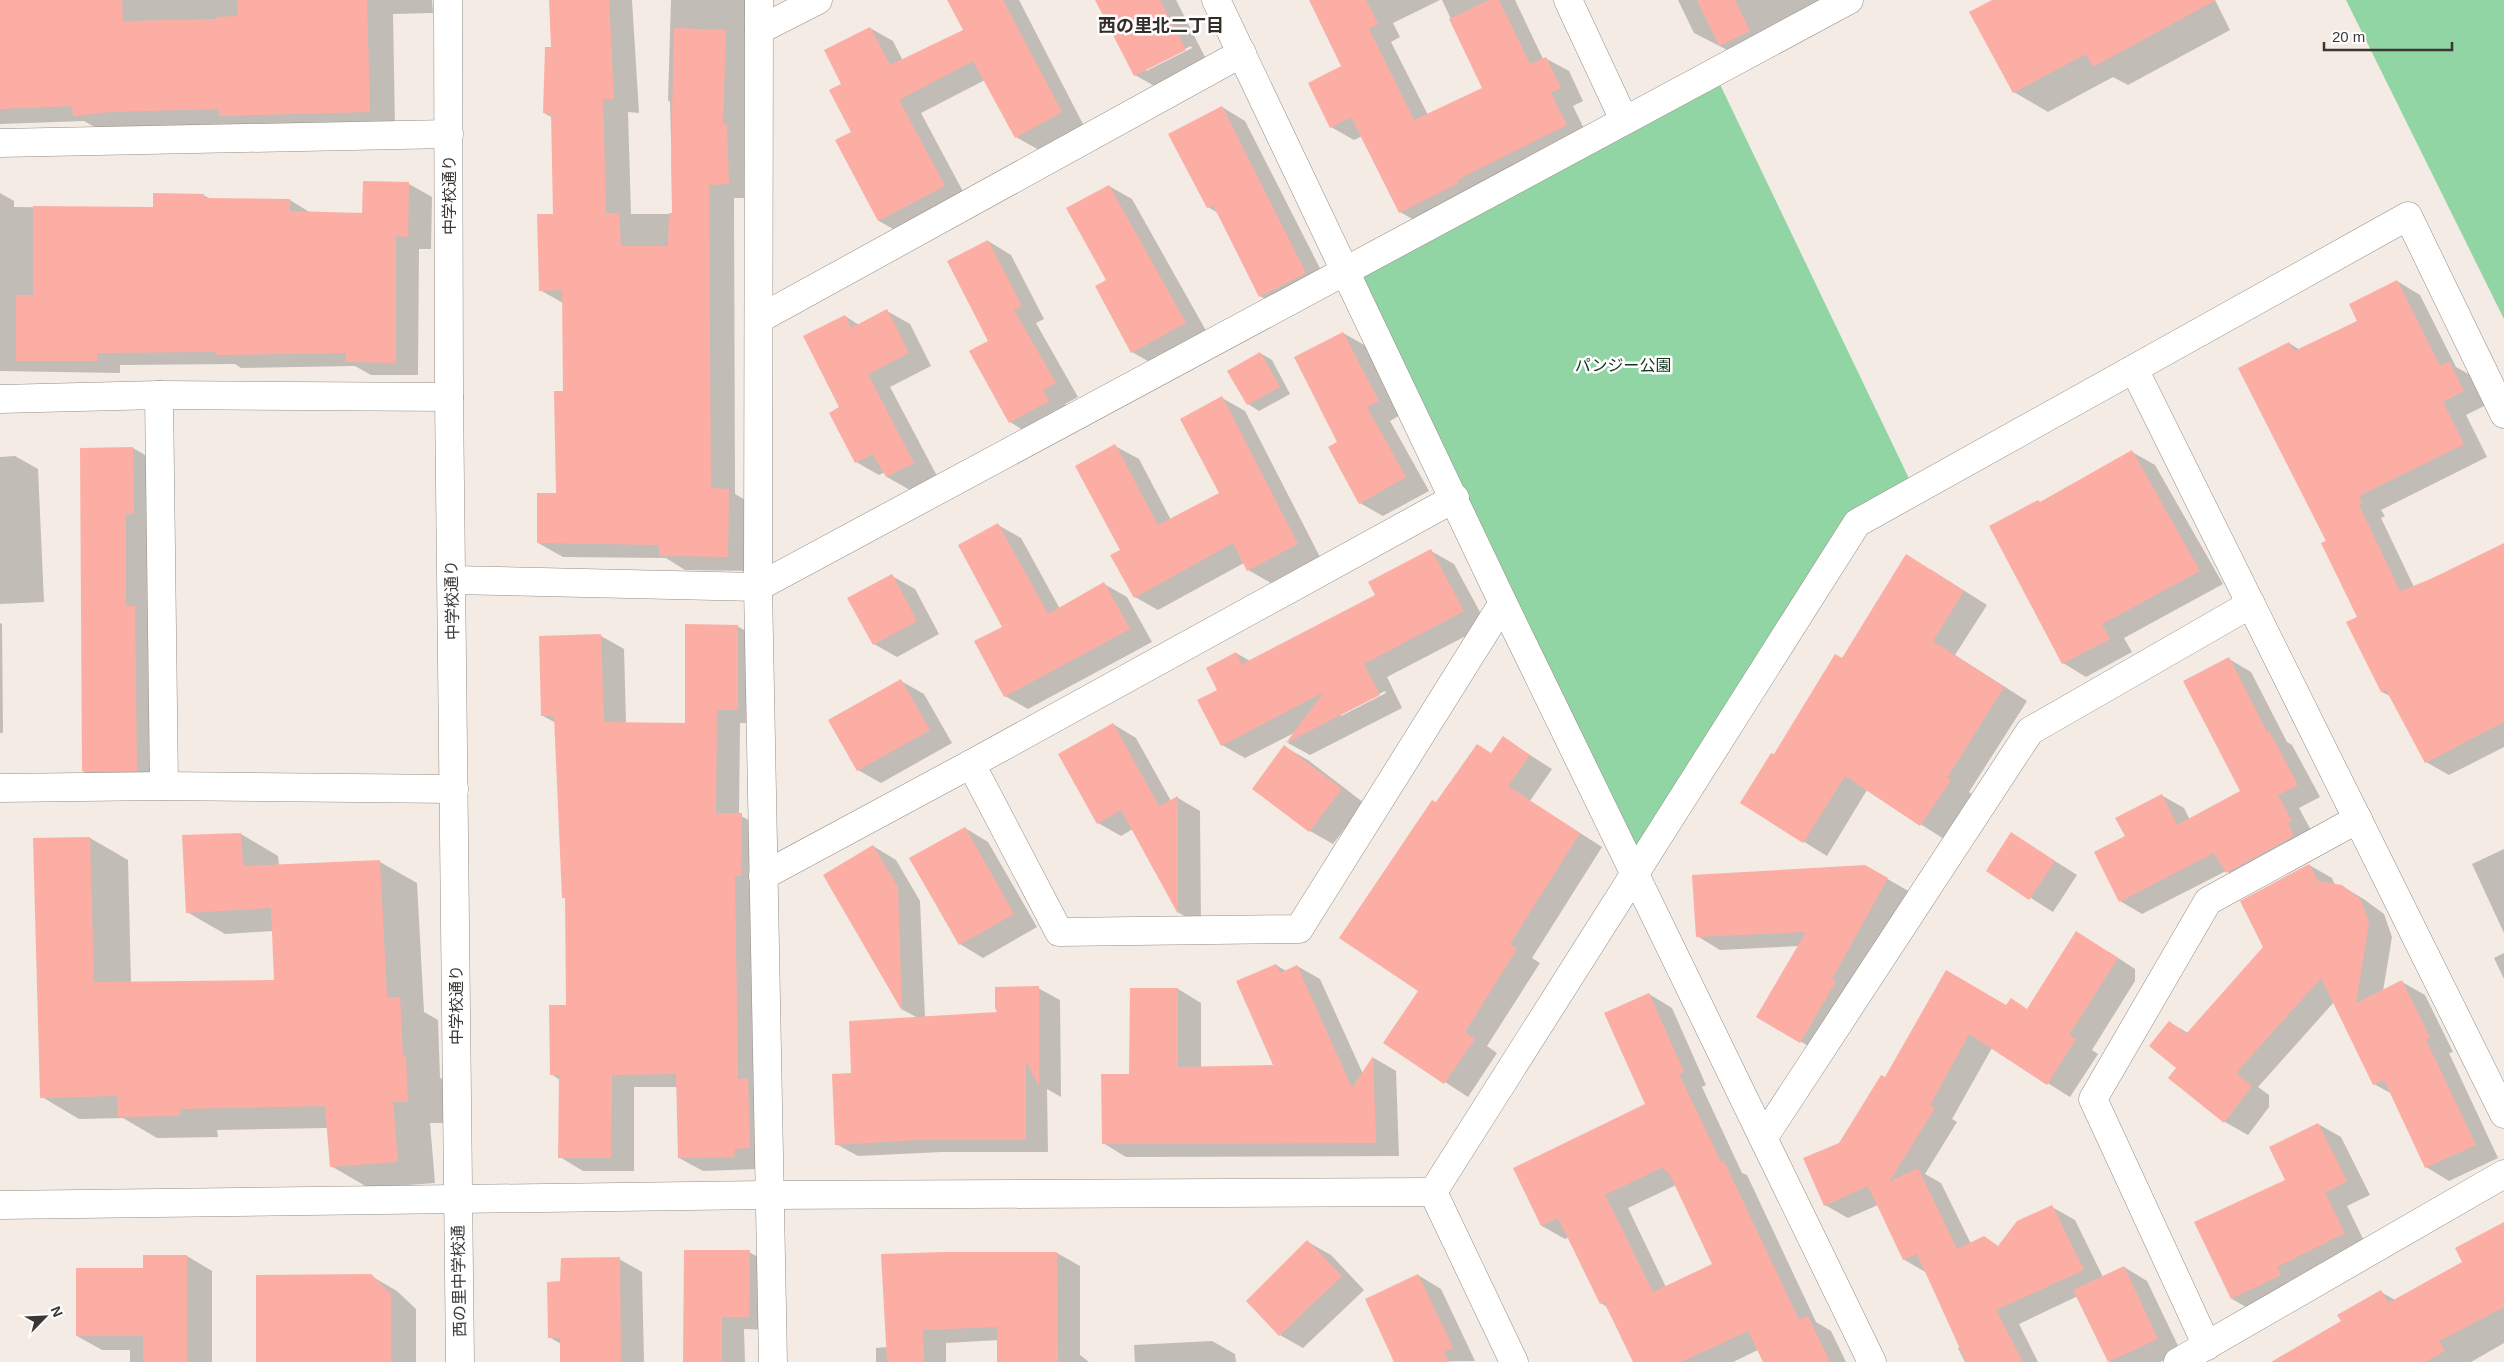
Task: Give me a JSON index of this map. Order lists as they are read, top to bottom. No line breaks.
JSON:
{"streets":{"street":["中学校通り","西の里中学校通"]},"crossings":[["中学校通り","西の里中学校通"]],"districts":["西の里北二丁目"],"parks":["パンジー公園"],"scale_bar":"20 m","north":"top right"}
